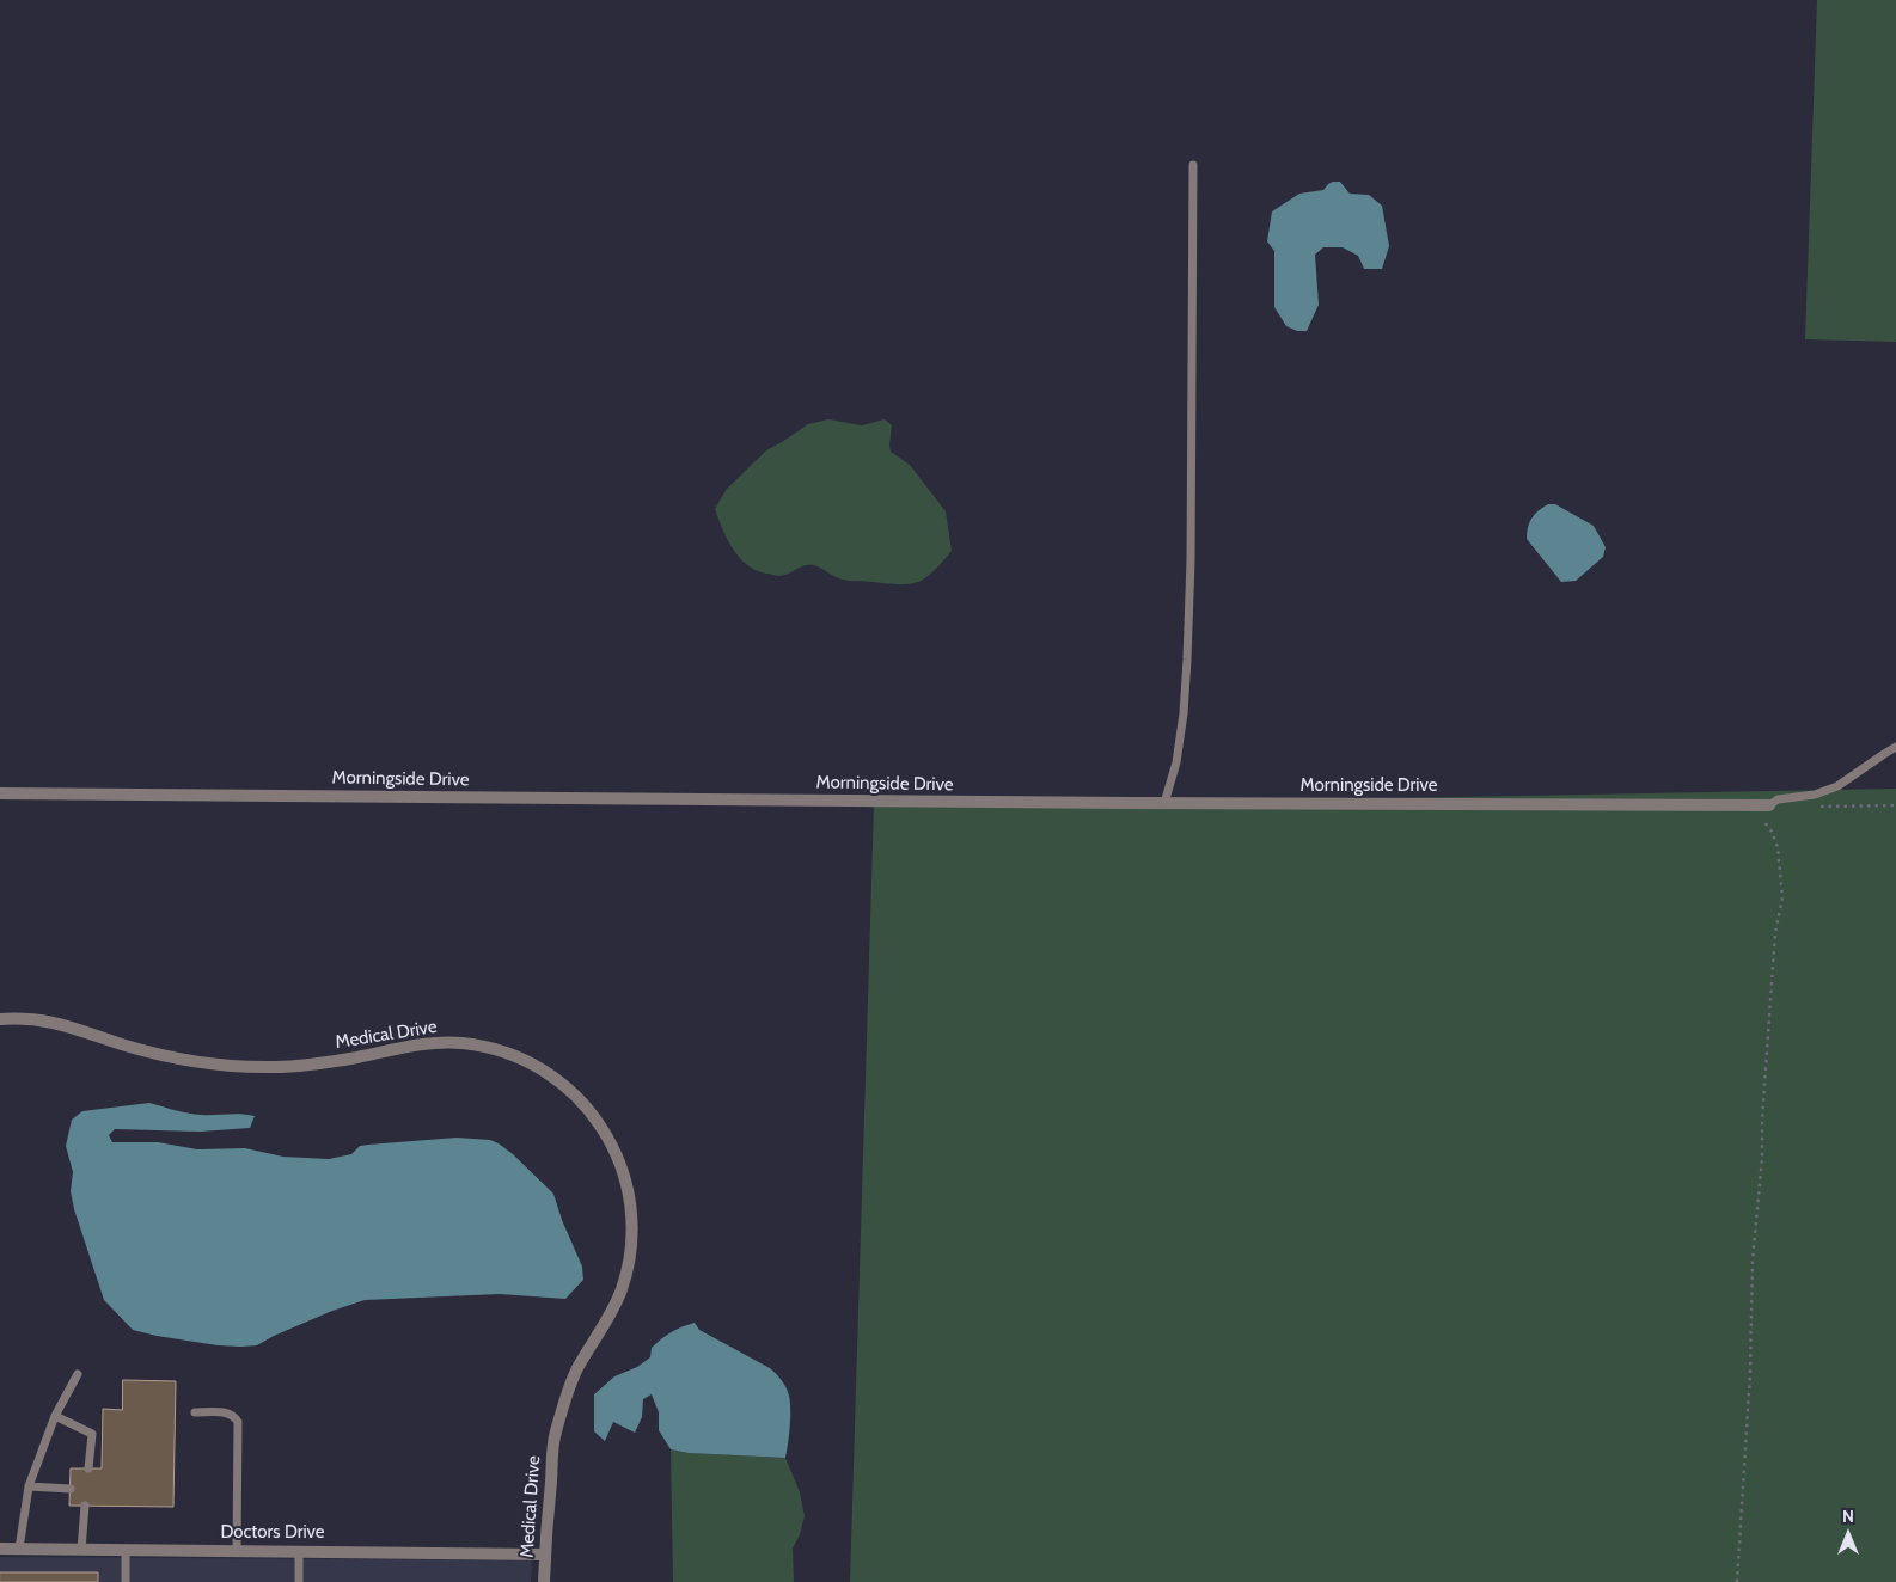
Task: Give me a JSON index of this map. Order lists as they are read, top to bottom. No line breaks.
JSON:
{"streets":{"street":["Morningside Drive","Medical Drive","Doctors Drive"]},"crossings":[["Medical Drive","Doctors Drive"]],"north":"top"}
